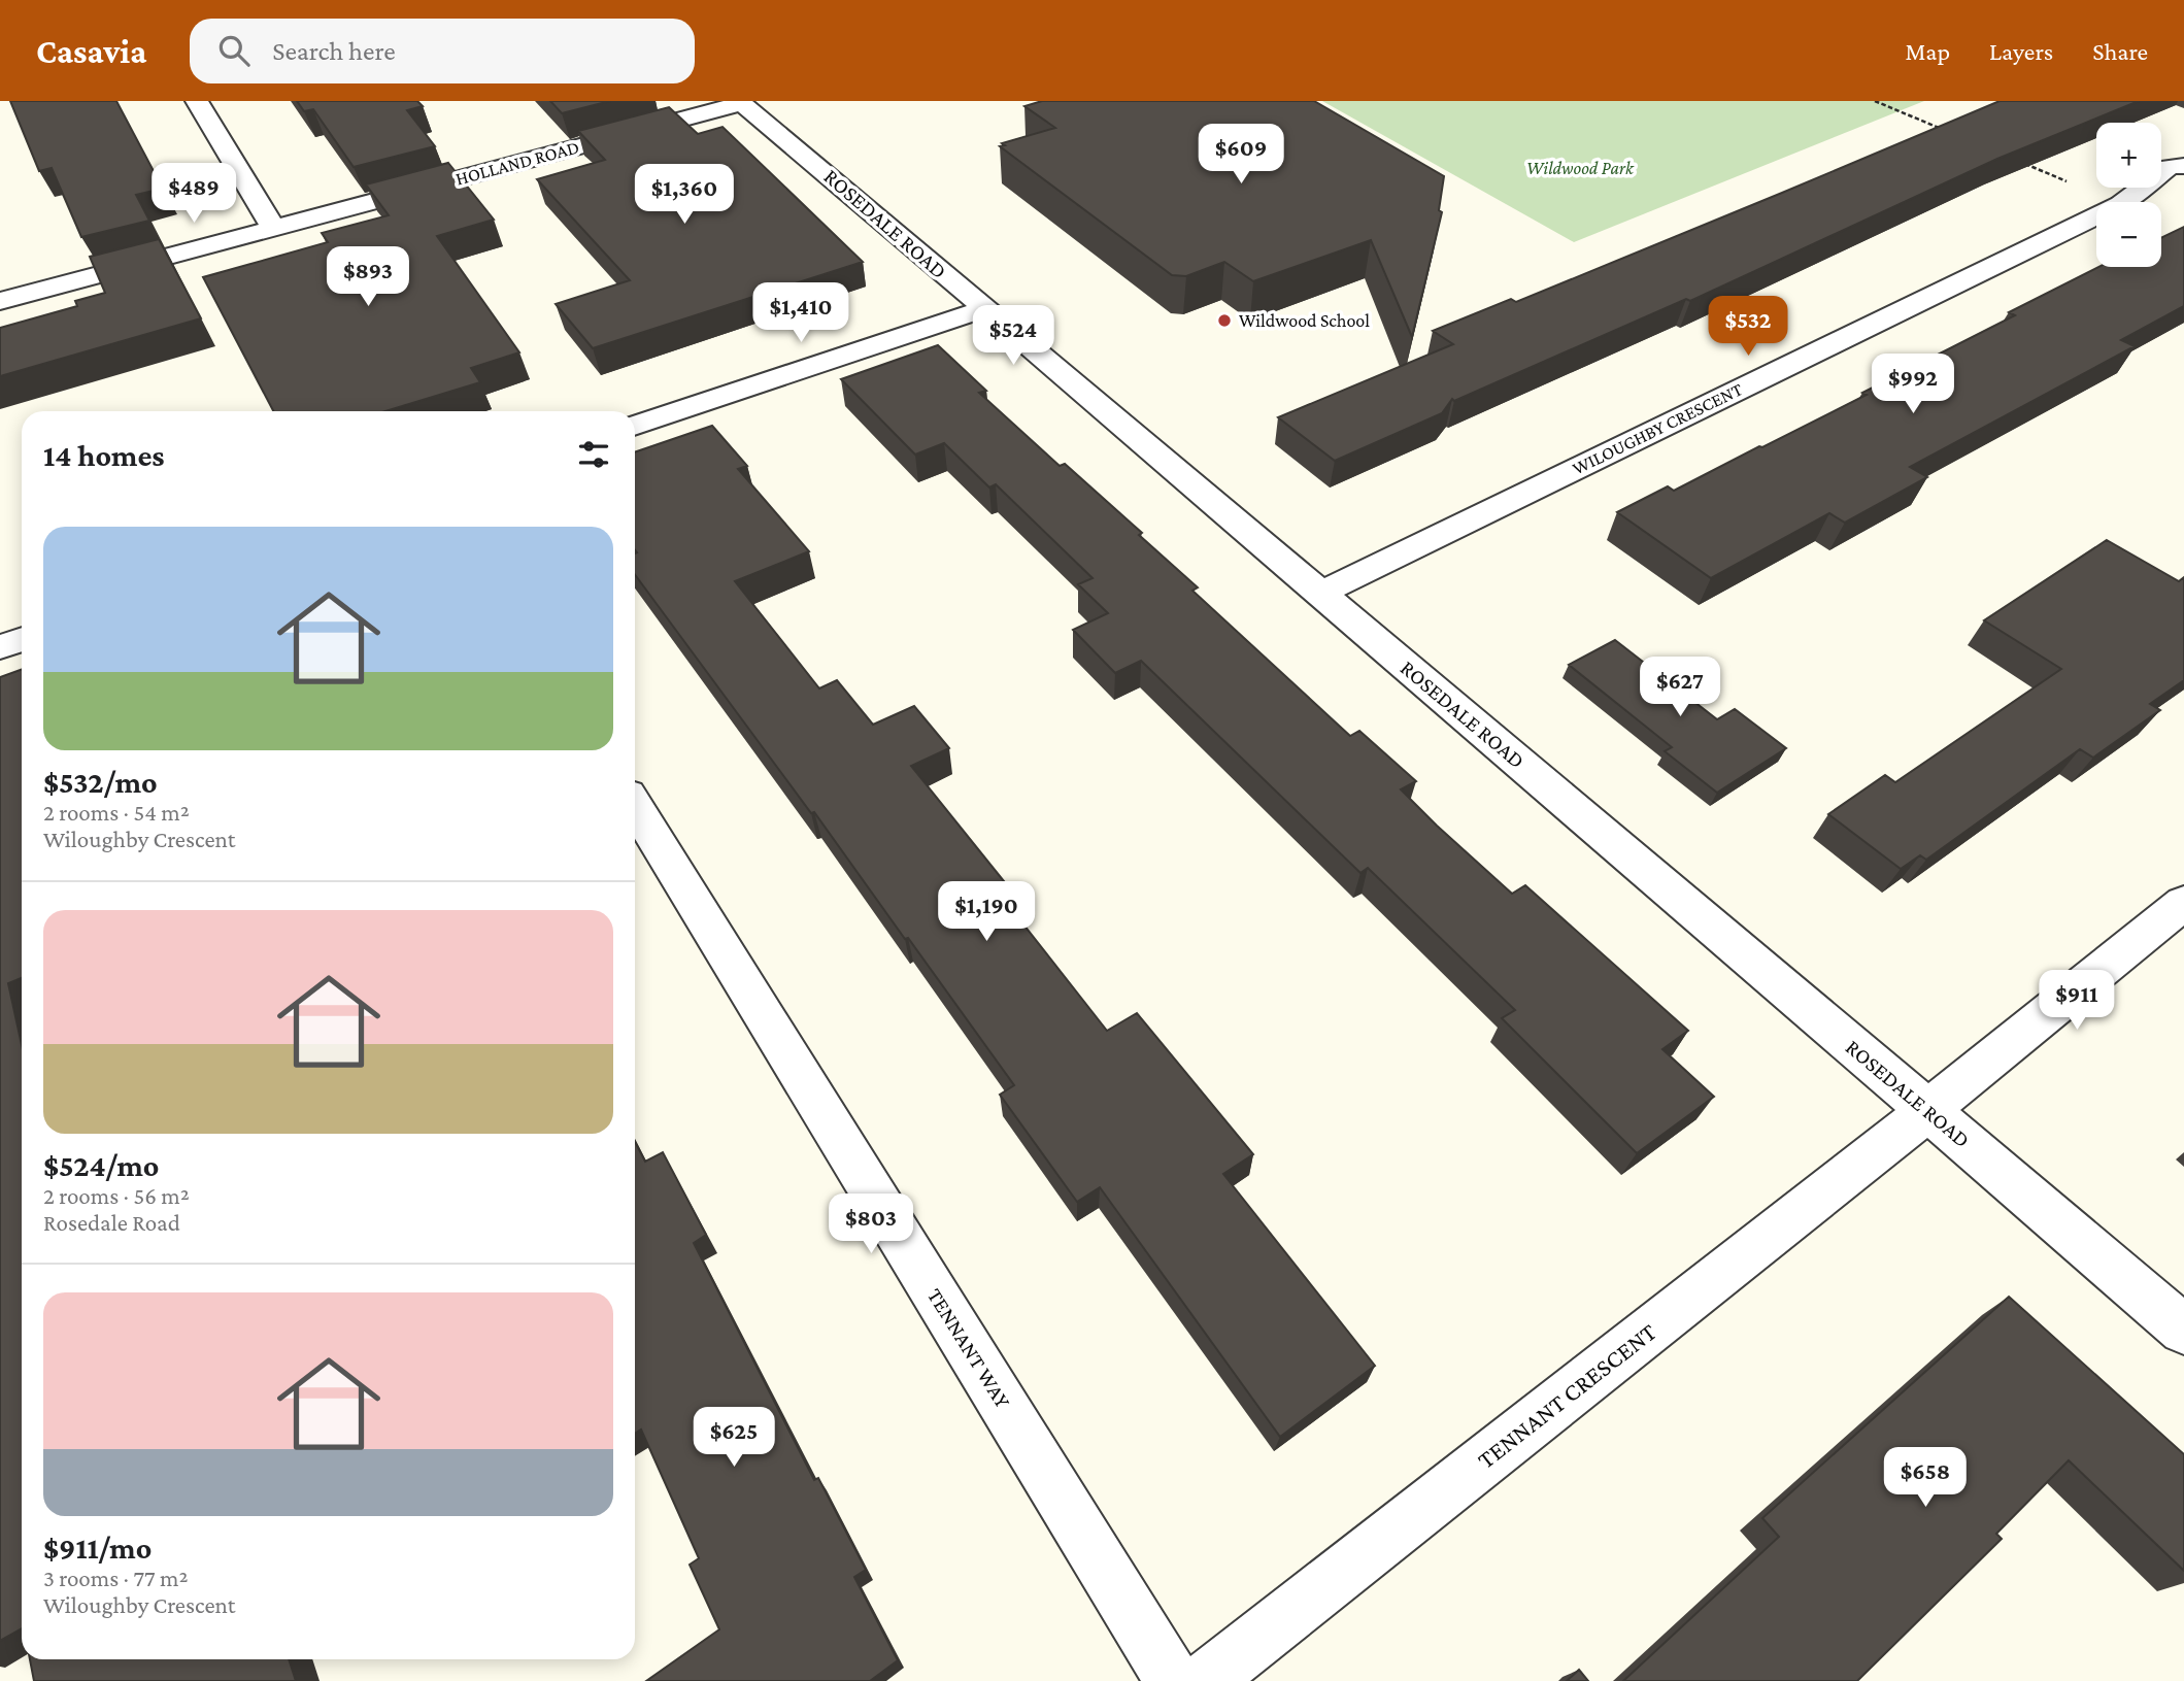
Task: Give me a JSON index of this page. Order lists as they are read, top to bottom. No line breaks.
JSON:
{"streets":{"street":["HOLLAND ROAD","ROSEDALE ROAD","WILOUGHBY CRESCENT","TENNANT WAY","TENNANT CRESCENT"]},"crossings":[["HOLLAND ROAD","ROSEDALE ROAD"],["ROSEDALE ROAD","WILOUGHBY CRESCENT"],["ROSEDALE ROAD","TENNANT CRESCENT"]],"parks":["Wildwood Park"],"places":["Wildwood School"],"page":{"header":"Casavia","search":"Search here","nav":["Map","Layers","Share"],"map_buttons":["+","−"],"price":["$609","$489","$1,360","$893","$1,410","$532","$524","$992","$627","$1,190","$911","$803","$625","$658"],"heading":"14 homes","list":[{"name":"$532/mo","note":"2 rooms · 54 m² · Wiloughby Crescent"},{"name":"$524/mo","note":"2 rooms · 56 m² · Rosedale Road"},{"name":"$911/mo","note":"3 rooms · 77 m² · Wiloughby Crescent"}]}}
